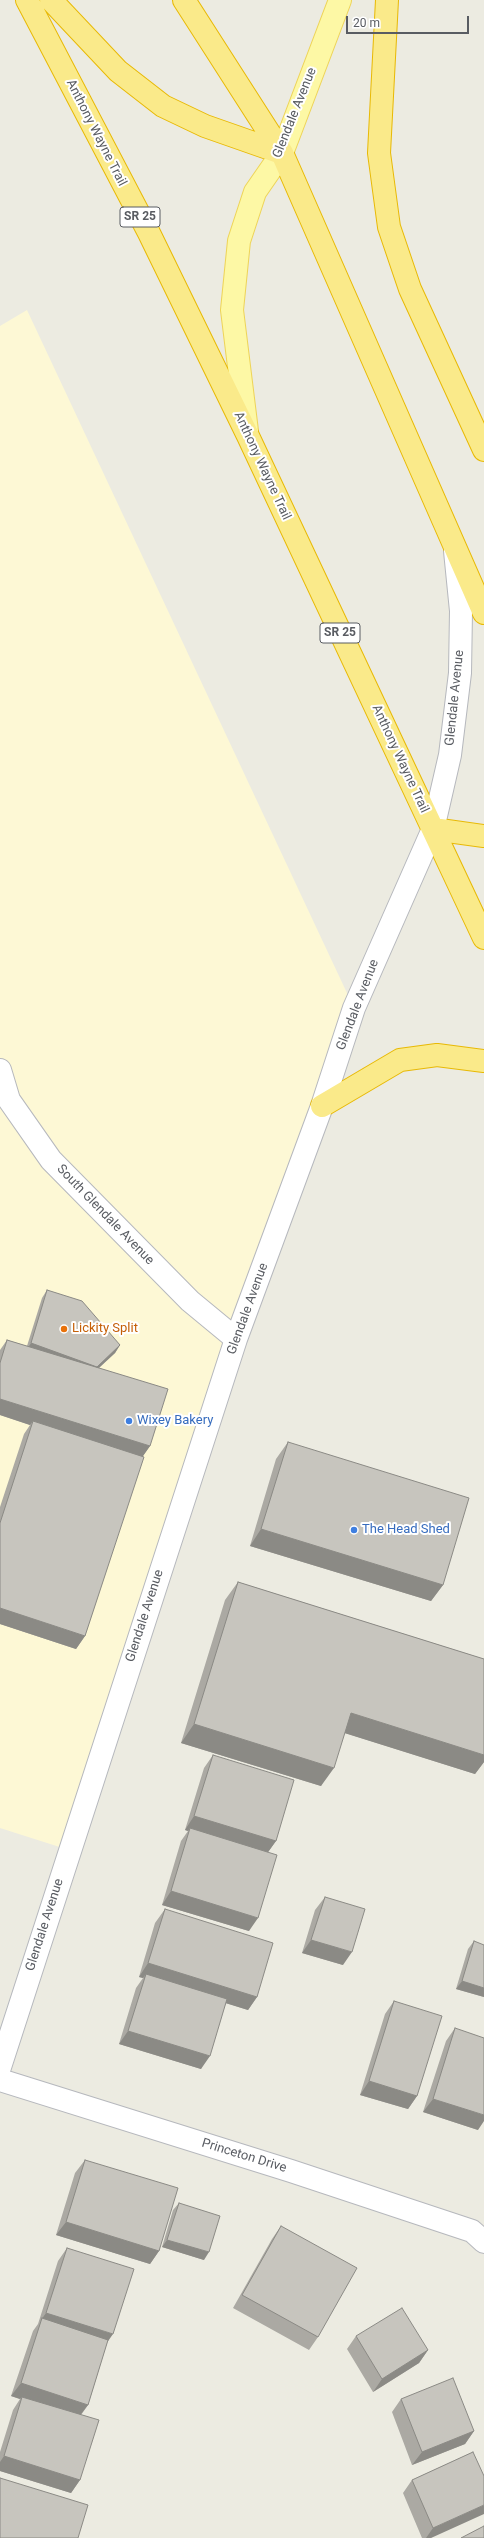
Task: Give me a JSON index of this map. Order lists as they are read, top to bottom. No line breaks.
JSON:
{"streets":{"highway":["Anthony Wayne Trail","SR 25"],"main road":["Glendale Avenue"],"street":["South Glendale Avenue","Princeton Drive"]},"crossings":[["Glendale Avenue","Anthony Wayne Trail"],["Glendale Avenue","South Glendale Avenue"]],"places":["Lickity Split","Wixey Bakery","The Head Shed"],"scale_bar":"20 m"}
